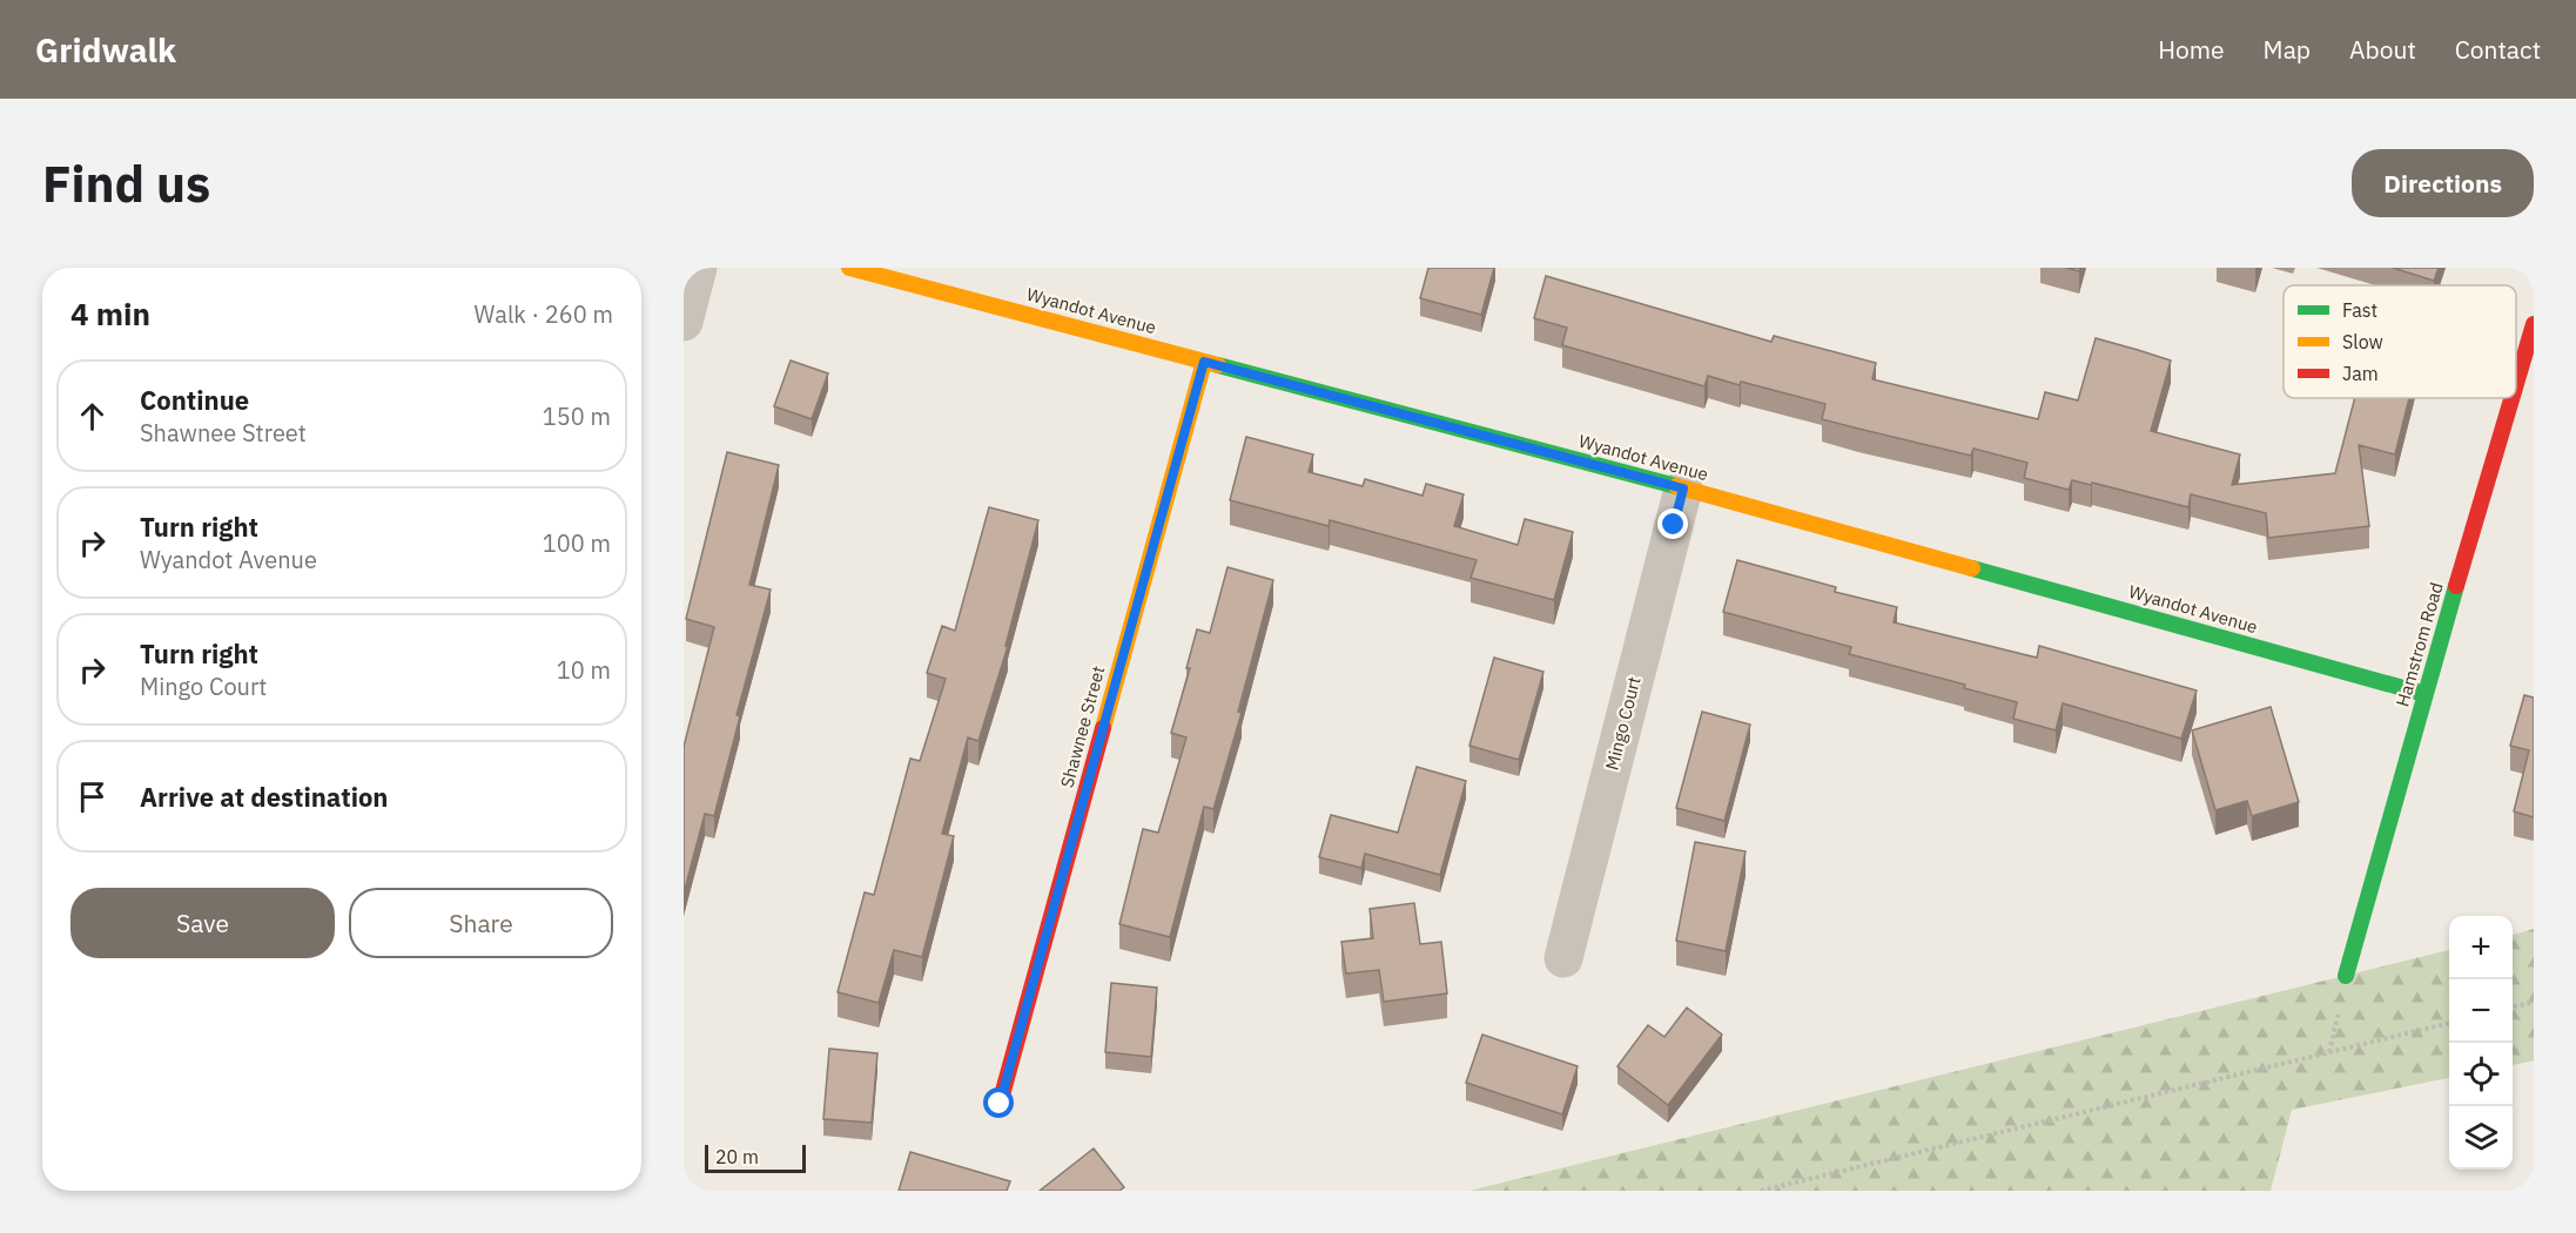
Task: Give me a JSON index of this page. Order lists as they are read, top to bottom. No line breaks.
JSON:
{"streets":{"street":["Wyandot Avenue","Hamstrom Road","Mingo Court","Shawnee Street"]},"crossings":[["Wyandot Avenue","Hamstrom Road"],["Wyandot Avenue","Mingo Court"],["Wyandot Avenue","Shawnee Street"]],"legend":["Fast","Slow","Jam"],"scale_bar":"20 m","page":{"header":"Gridwalk","nav":["Home","Map","About","Contact"],"buttons":["Directions",["Save","Share"]],"title":"Find us","heading":["4 min","Walk · 260 m"],"list":[["Continue","Shawnee Street","150 m"],["Turn right","Wyandot Avenue","100 m"],["Turn right","Mingo Court","10 m"],"Arrive at destination"],"map_buttons":["+","−"],"scale":"20 m"}}
